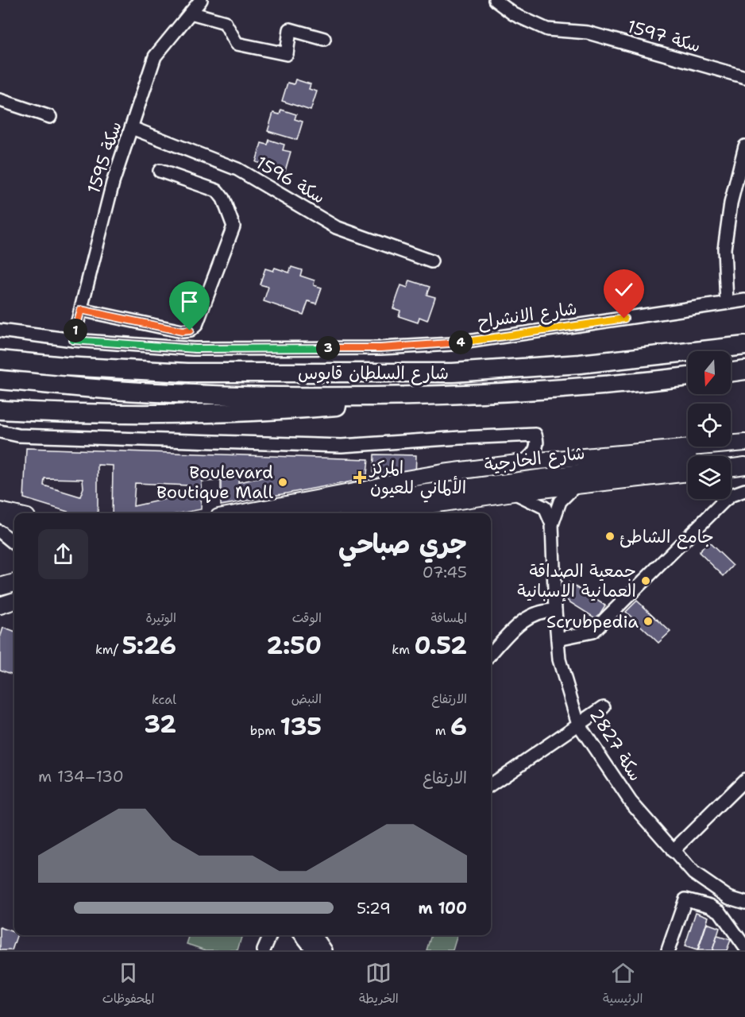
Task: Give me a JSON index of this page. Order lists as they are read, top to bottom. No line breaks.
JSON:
{"streets":{"highway":["شارع السلطان قابوس"],"main road":["شارع الخارجية"],"street":["سكة 1597","سكة 1595","سكة 1596","شارع الانشراح","سكة 2827"]},"crossings":[["سكة 1595","سكة 1596"],["سكة 1595","شارع الانشراح"],["شارع الخارجية","سكة 2827"]],"places":{"health":["المركز الألماني للعيون"],"other":["Boulevard Boutique Mall","جامع الشاطئ","جمعية الصداقة العمانية الإسبانية","Scrubpedia"]},"north":"bottom","page":{"pins":["1","4","3"],"heading":["جري صباحي","07:45"],"stats":[["المسافة","0.52 km"],["الوقت","2:50"],["الوتيرة","5:26 /km"],["الارتفاع","6 m"],["النبض","135 bpm"],["kcal","32"]],"chart":["الارتفاع","130–134 m"],"list":[{"name":"100 m","note":"5:29"}],"tabs":["الرئيسية","الخريطة","المحفوظات"]}}
